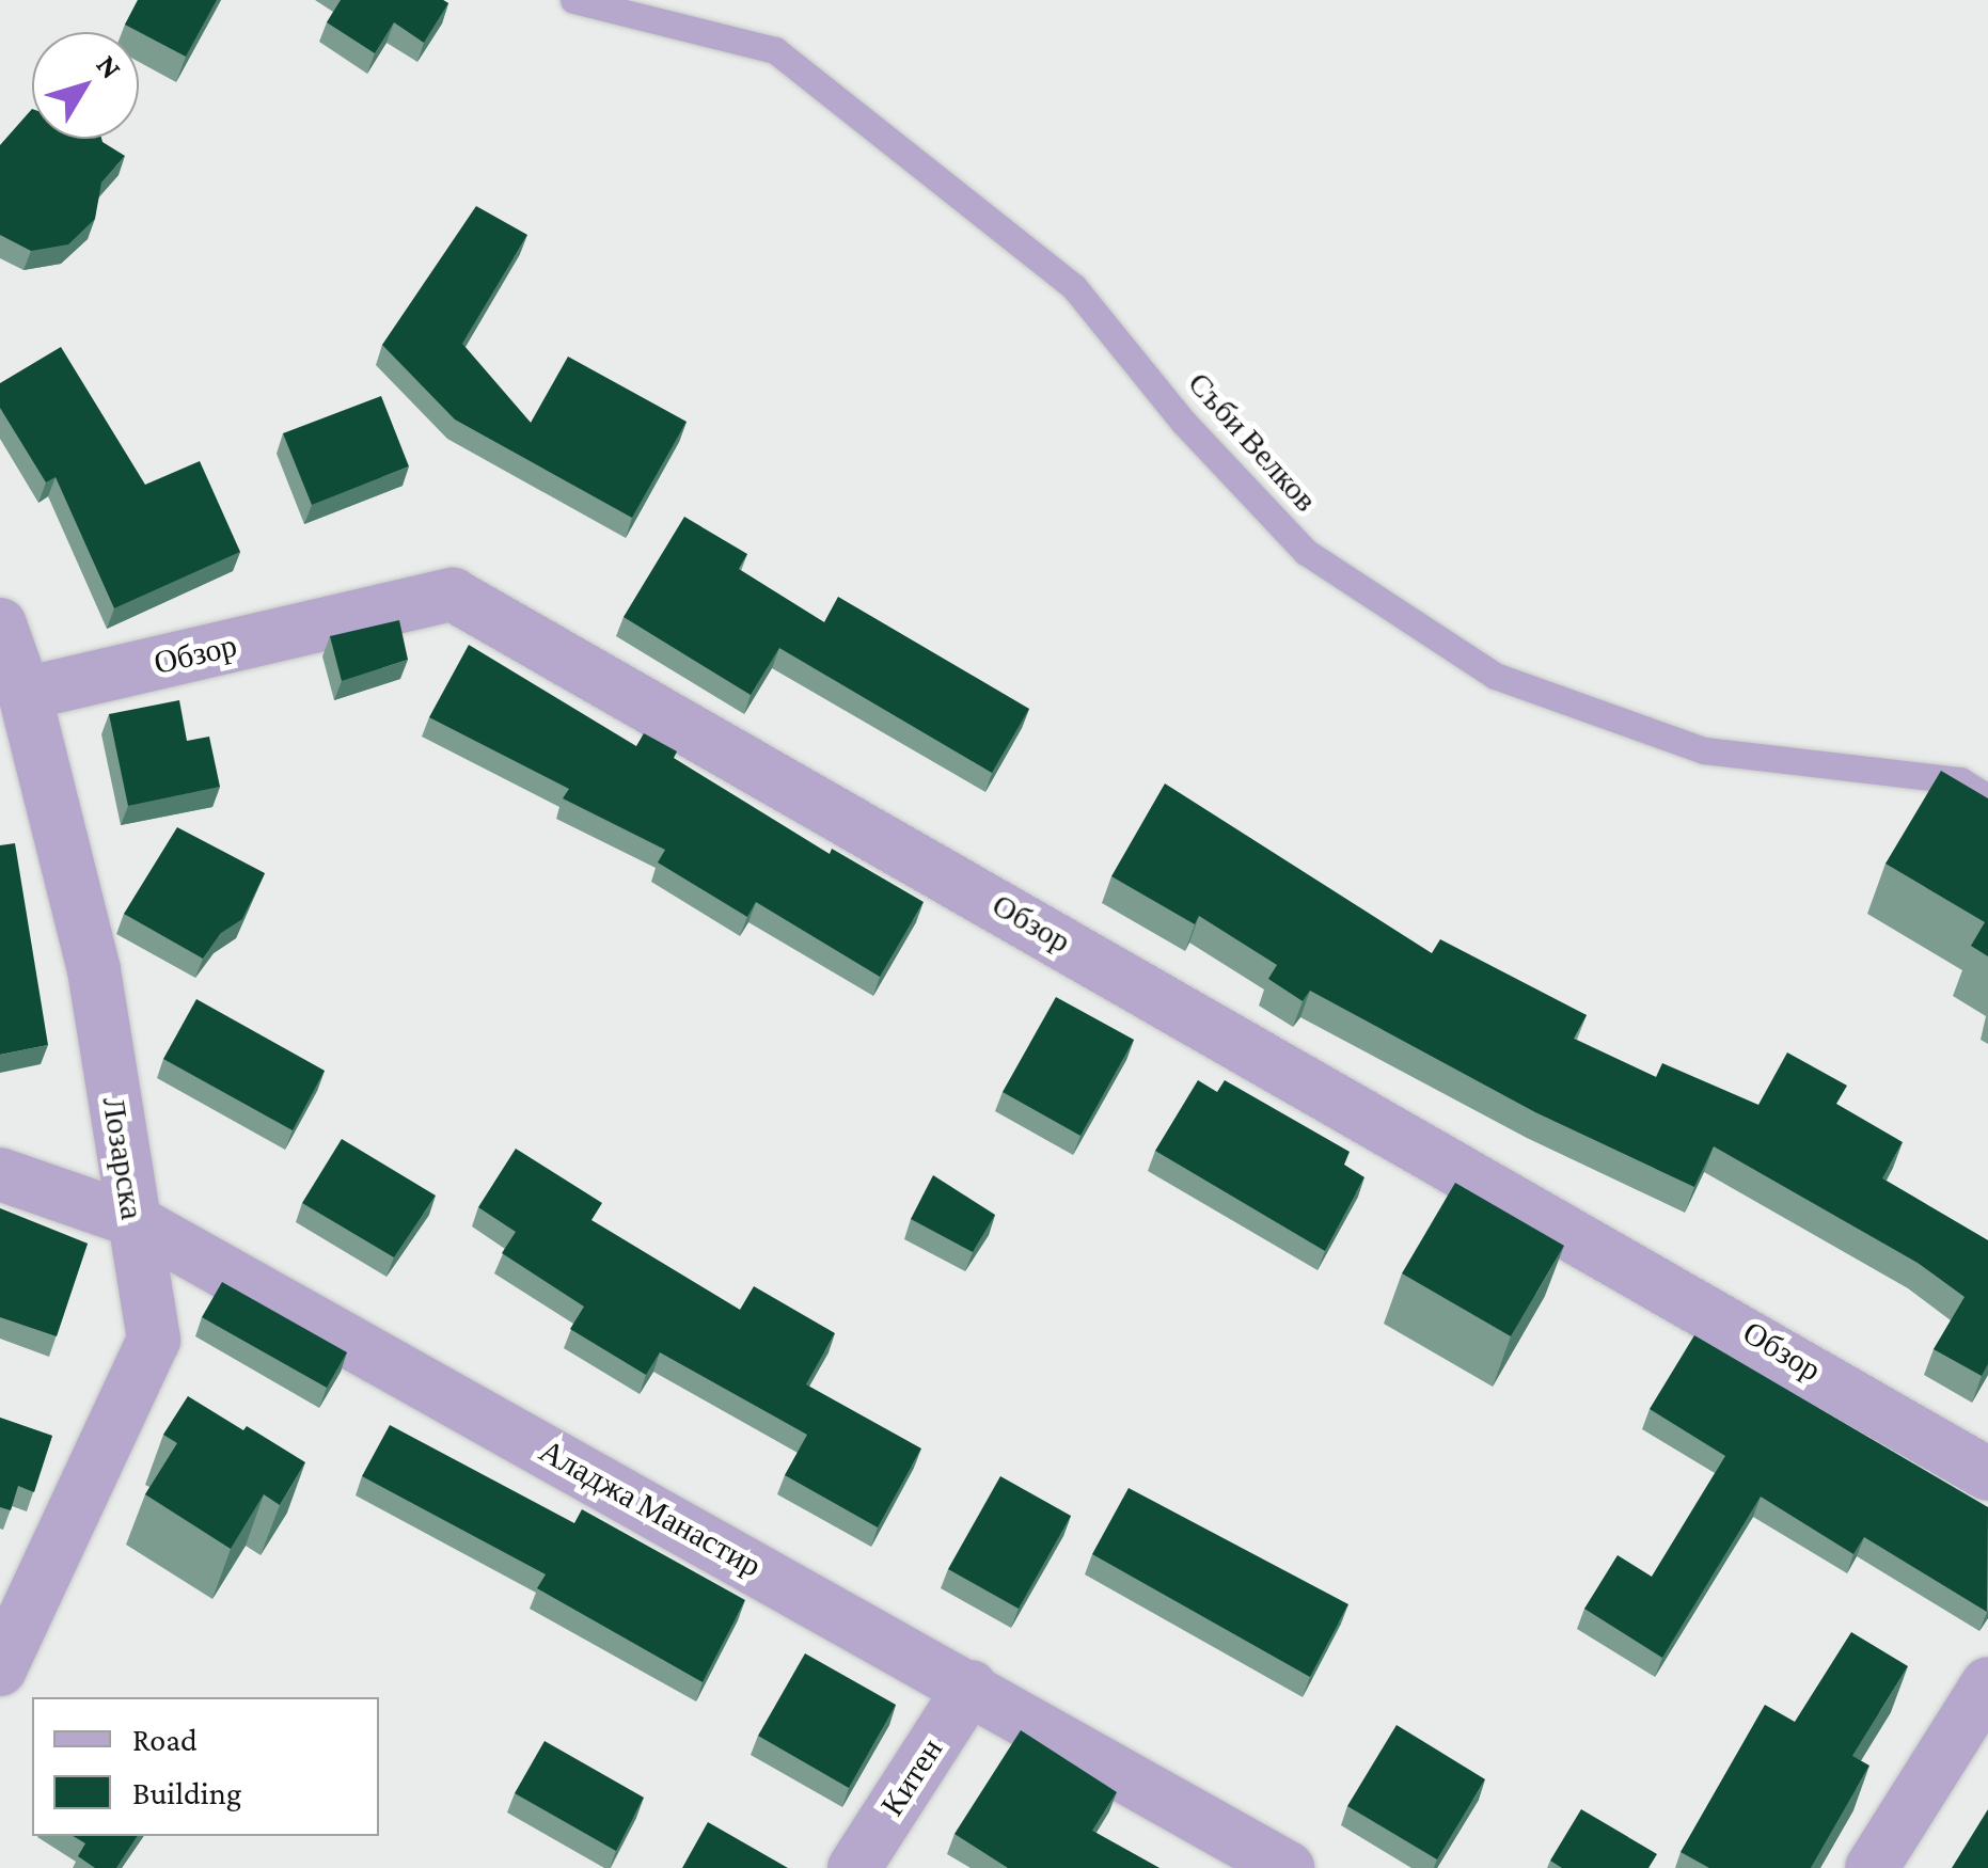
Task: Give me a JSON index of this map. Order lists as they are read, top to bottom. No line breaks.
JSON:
{"streets":{"street":["Обзор","Лозарска","Аладжа Манастир","Китен"],"lane":["Съби Велков"]},"crossings":[["Обзор","Лозарска"],["Лозарска","Аладжа Манастир"],["Аладжа Манастир","Китен"]],"legend":["Road","Building"],"north":"top right"}
